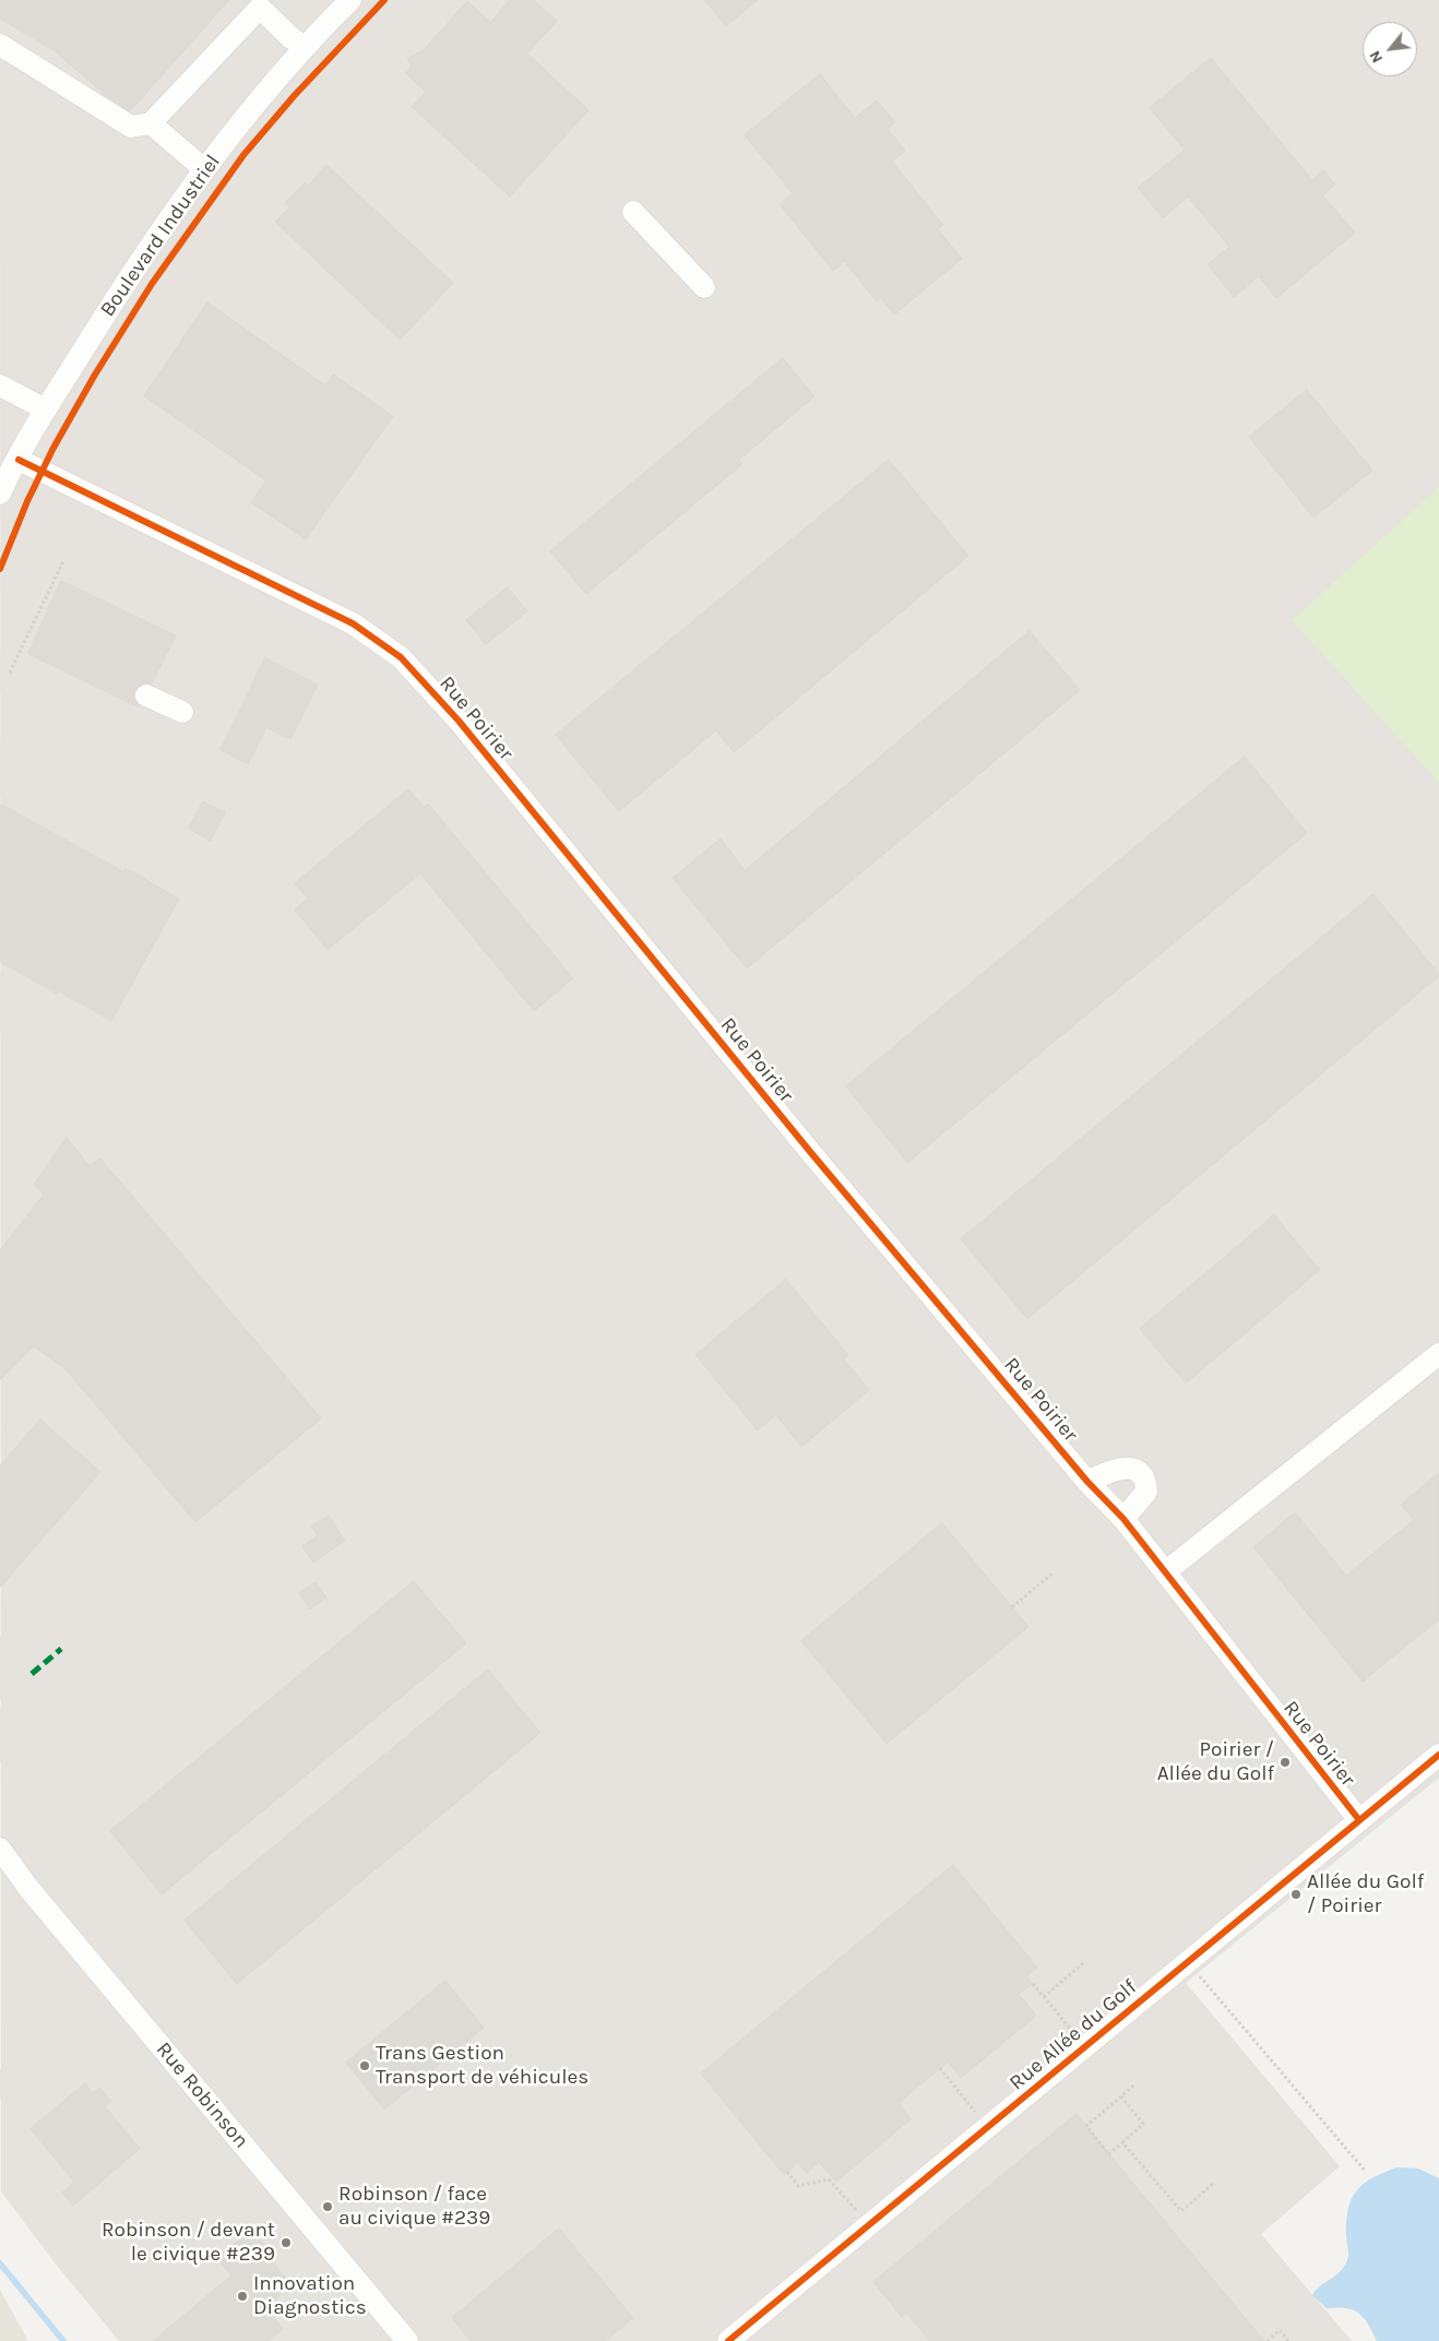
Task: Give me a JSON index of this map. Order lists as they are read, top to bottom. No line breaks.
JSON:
{"streets":{"street":["Boulevard Industriel","Rue Poirier","Rue Allée du Golf","Rue Robinson"]},"crossings":[["Boulevard Industriel","Rue Poirier"],["Rue Poirier","Rue Allée du Golf"]],"places":["Poirier / Allée du Golf","Allée du Golf / Poirier","Trans Gestion Transport de véhicules","Robinson / face au civique #239","Robinson / devant le civique #239","Innovation Diagnostics"],"north":"bottom left"}
